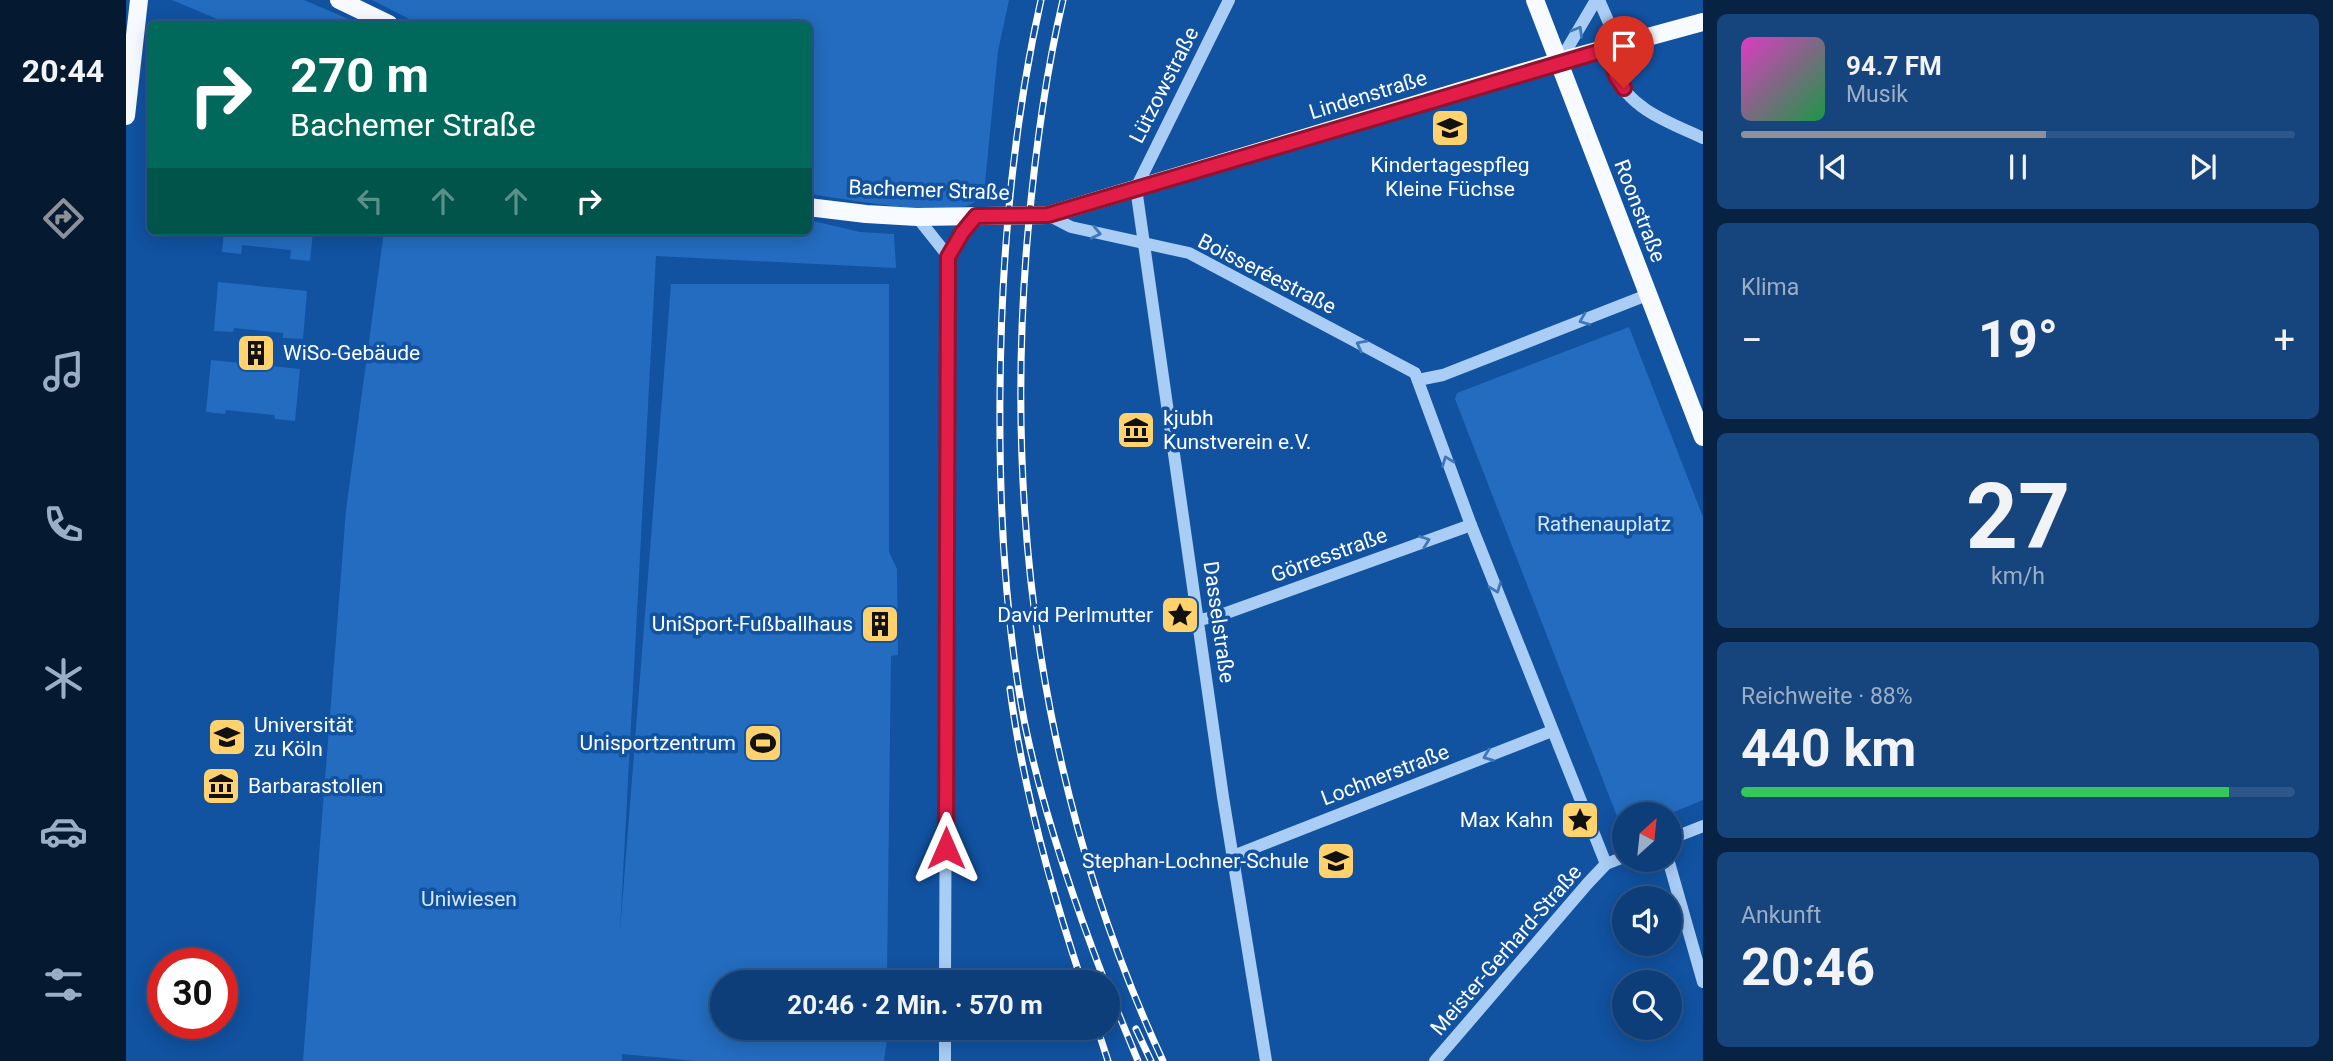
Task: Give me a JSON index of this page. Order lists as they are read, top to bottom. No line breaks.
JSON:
{"streets":{"main road":["Lindenstraße","Bachemer Straße","Roonstraße"],"street":["Lützowstraße","Boisseréestraße","Görresstraße","Dasselstraße","Lochnerstraße","Meister-Gerhard-Straße"]},"crossings":[["Lützowstraße","Lindenstraße"],["Lützowstraße","Dasselstraße"],["Lindenstraße","Bachemer Straße"],["Lindenstraße","Roonstraße"],["Lindenstraße","Boisseréestraße"],["Lindenstraße","Dasselstraße"],["Bachemer Straße","Boisseréestraße"],["Boisseréestraße","Dasselstraße"],["Görresstraße","Dasselstraße"],["Dasselstraße","Lochnerstraße"]],"one_way":["Görresstraße","Lochnerstraße"],"parks":["Rathenauplatz","Uniwiesen"],"places":{"school or university":["Kindertagespfleg Kleine Füchse","Universität zu Köln","Stephan-Lochner-Schule"],"building":["WiSo-Gebäude","UniSport-Fußballhaus"],"museum":["kjubh Kunstverein e.V.","Barbarastollen"],"place":["David Perlmutter","Max Kahn"],"sports":["Unisportzentrum"]},"north":"top right","page":{"tabs":"20:44","turn":["270 m","Bachemer Straße"],"song":["94.7 FM","Musik"],"tile":["Klima",["27","km/h"],["Reichweite · 88%","440 km"],["Ankunft","20:46"]],"heat":["−","19°","+"],"limit":"30","trip":"20:46 · 2 Min. · 570 m"}}
